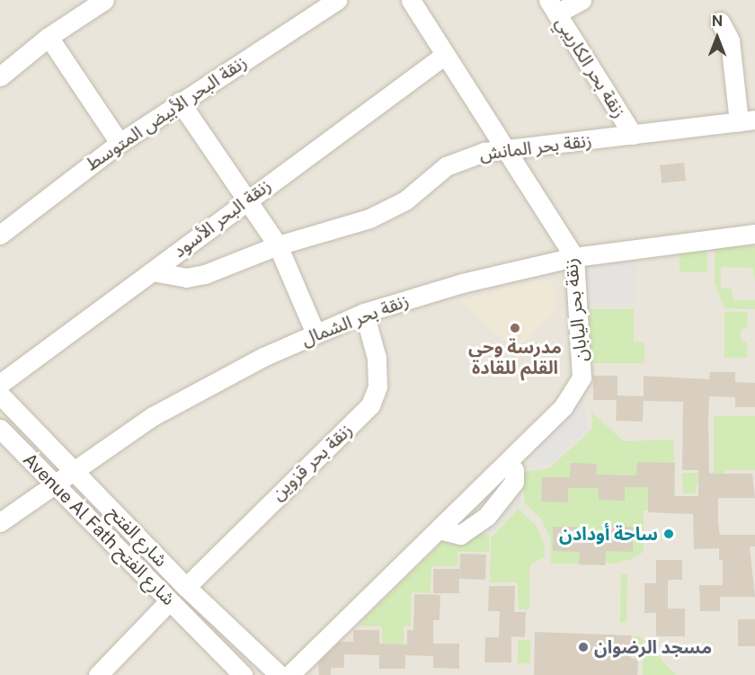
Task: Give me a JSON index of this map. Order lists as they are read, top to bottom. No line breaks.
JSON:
{"streets":{"street":["زنقة بحر الكاريبي","زنقة البحر الأبيض المتوسط","زنقة بحر المانش","زنقة البحر الأسود","زنقة بحر اليابان","زنقة بحر الشمال","زنقة بحر قزوين","Avenue Al Fath شارع الفتح","شارع الفتح"]},"crossings":[["زنقة بحر الكاريبي","زنقة بحر المانش"],["زنقة بحر المانش","زنقة البحر الأسود"],["زنقة بحر المانش","زنقة بحر اليابان"],["زنقة البحر الأسود","زنقة بحر اليابان"],["زنقة بحر اليابان","زنقة بحر الشمال"],["زنقة بحر الشمال","زنقة بحر قزوين"],["زنقة بحر الشمال","Avenue Al Fath شارع الفتح"],["زنقة بحر الشمال","شارع الفتح"],["زنقة بحر قزوين","شارع الفتح"]],"places":["مدرسة وحي القلم للقادة","ساحة أودادن","مسجد الرضوان"],"north":"top"}
